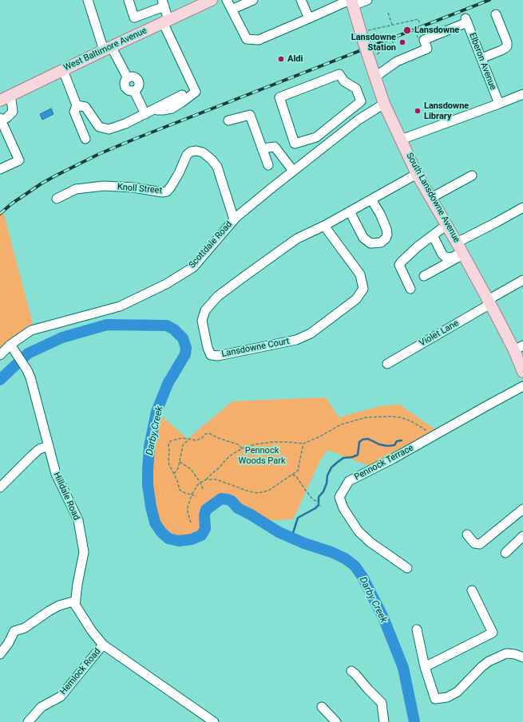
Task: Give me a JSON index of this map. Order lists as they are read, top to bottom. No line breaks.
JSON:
{"streets":{"main road":["West Baltimore Avenue","South Lansdowne Avenue"],"street":["Elberon Avenue","Knoll Street","Scottdale Road","Violet Lane","Lansdowne Court","Pennock Terrace","Hilldale Road","Hemlock Road"]},"crossings":[["Elberon Avenue","South Lansdowne Avenue"],["Knoll Street","Scottdale Road"],["South Lansdowne Avenue","Scottdale Road"],["South Lansdowne Avenue","Violet Lane"],["South Lansdowne Avenue","Lansdowne Court"],["Scottdale Road","Hilldale Road"],["Hilldale Road","Hemlock Road"]],"water":["Darby Creek"],"parks":["Pennock Woods Park"],"places":["Lansdowne","Lansdowne Station","Aldi","Lansdowne Library"]}
